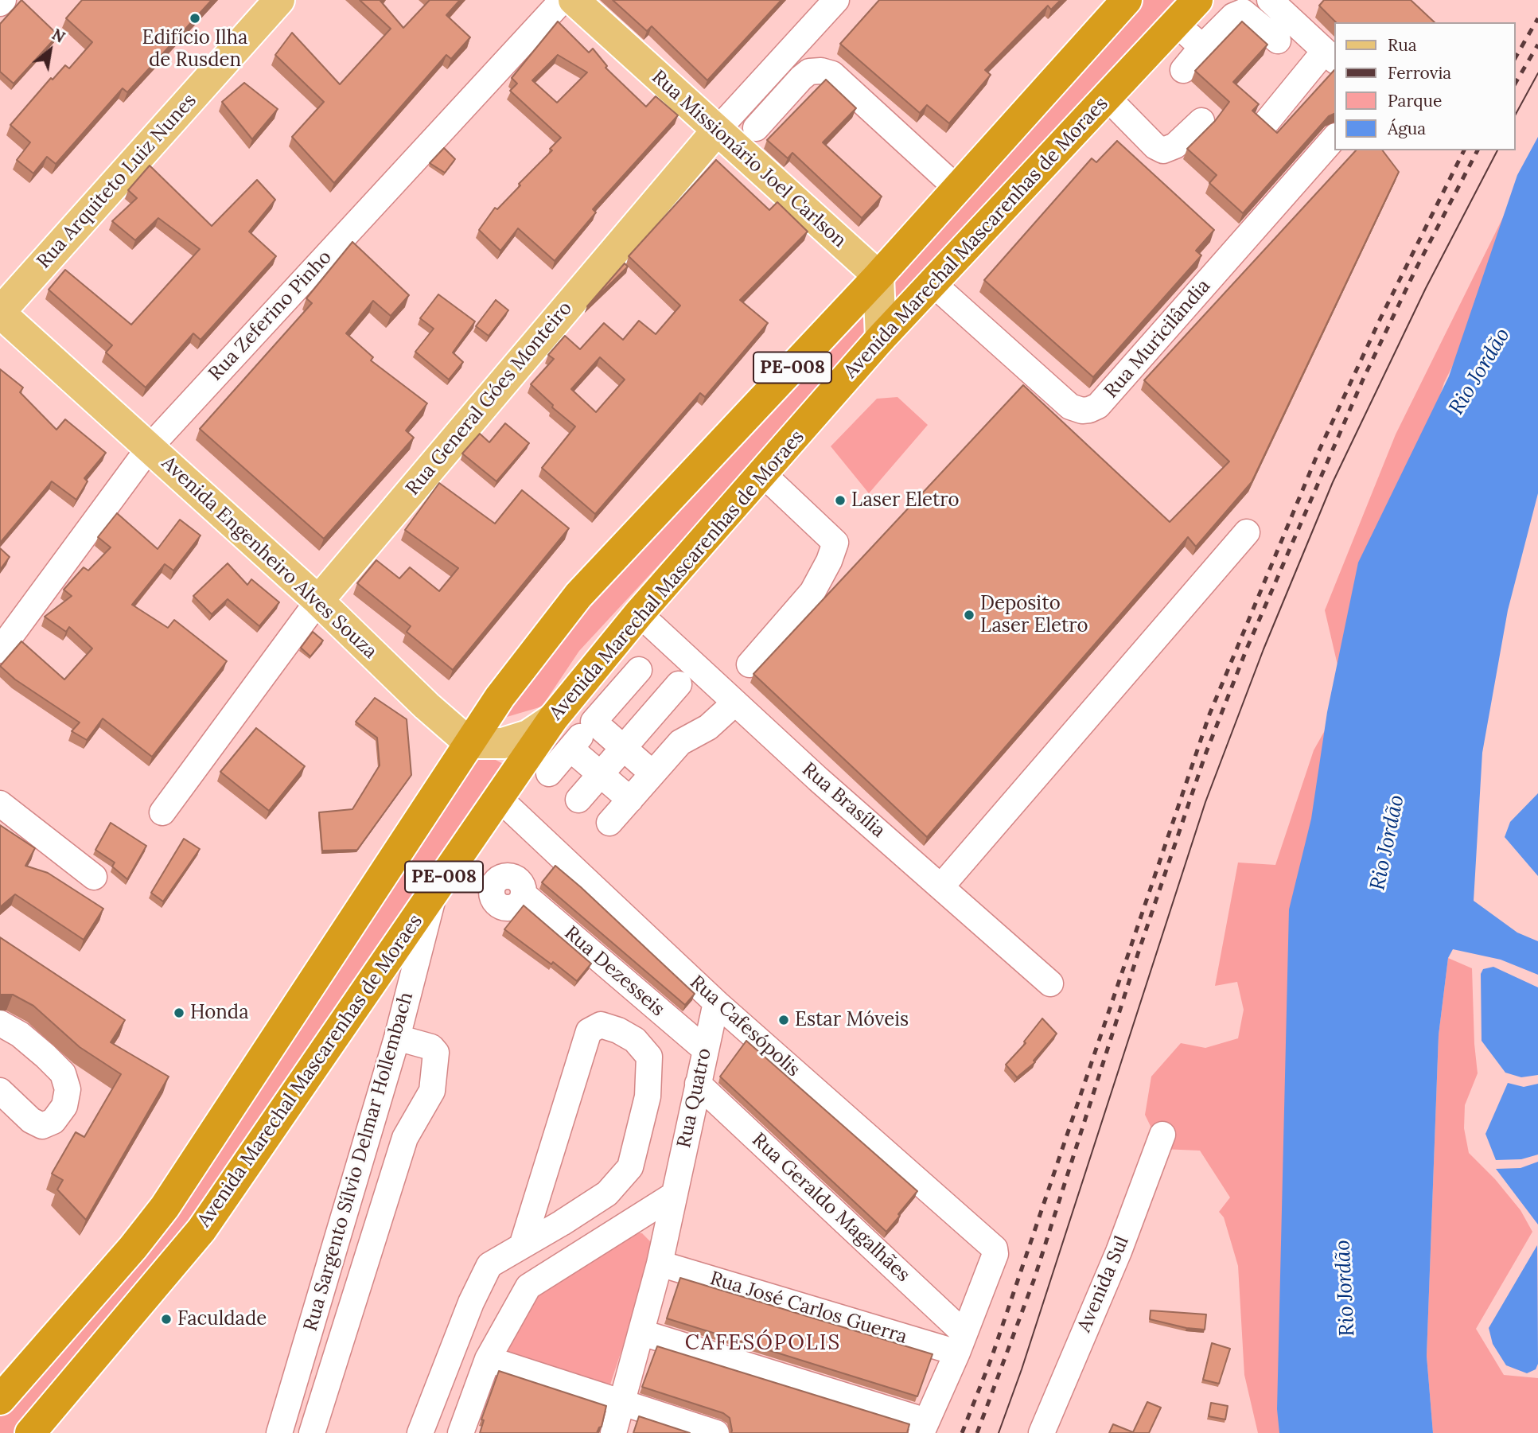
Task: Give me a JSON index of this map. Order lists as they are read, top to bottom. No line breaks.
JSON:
{"streets":{"highway":["Avenida Marechal Mascarenhas de Moraes","PE-008"],"main road":["Rua Missionário Joel Carlson","Rua Arquiteto Luiz Nunes","Rua General Góes Monteiro","Avenida Engenheiro Alves Souza"],"street":["Rua Zeferino Pinho","Rua Muricilândia","Rua Brasília","Rua Dezesseis","Rua Cafesópolis","Rua Quatro","Rua Sargento Sílvio Delmar Hollembach","Rua Geraldo Magalhães","Avenida Sul","Rua José Carlos Guerra"]},"crossings":[["Rua Missionário Joel Carlson","PE-008"],["Rua Missionário Joel Carlson","Rua General Góes Monteiro"],["Rua Arquiteto Luiz Nunes","Avenida Engenheiro Alves Souza"],["Avenida Marechal Mascarenhas de Moraes","Rua Muricilândia"],["Avenida Marechal Mascarenhas de Moraes","Rua Brasília"],["Avenida Marechal Mascarenhas de Moraes","Rua Cafesópolis"],["Avenida Marechal Mascarenhas de Moraes","Rua Sargento Sílvio Delmar Hollembach"],["Rua Zeferino Pinho","Avenida Engenheiro Alves Souza"],["PE-008","Avenida Engenheiro Alves Souza"],["Rua General Góes Monteiro","Avenida Engenheiro Alves Souza"],["Rua Dezesseis","Rua Quatro"],["Rua Cafesópolis","Rua Quatro"],["Rua Cafesópolis","Rua Geraldo Magalhães"],["Rua Cafesópolis","Rua José Carlos Guerra"],["Rua Quatro","Rua Geraldo Magalhães"],["Rua Quatro","Rua José Carlos Guerra"],["Rua Geraldo Magalhães","Rua José Carlos Guerra"]],"districts":["CAFESÓPOLIS"],"water":["Rio Jordão"],"places":["Edifício Ilha de Rusden","Laser Eletro","Deposito Laser Eletro","Honda","Estar Móveis","Faculdade"],"legend":["Rua","Ferrovia","Parque","Água"],"north":"top right"}
